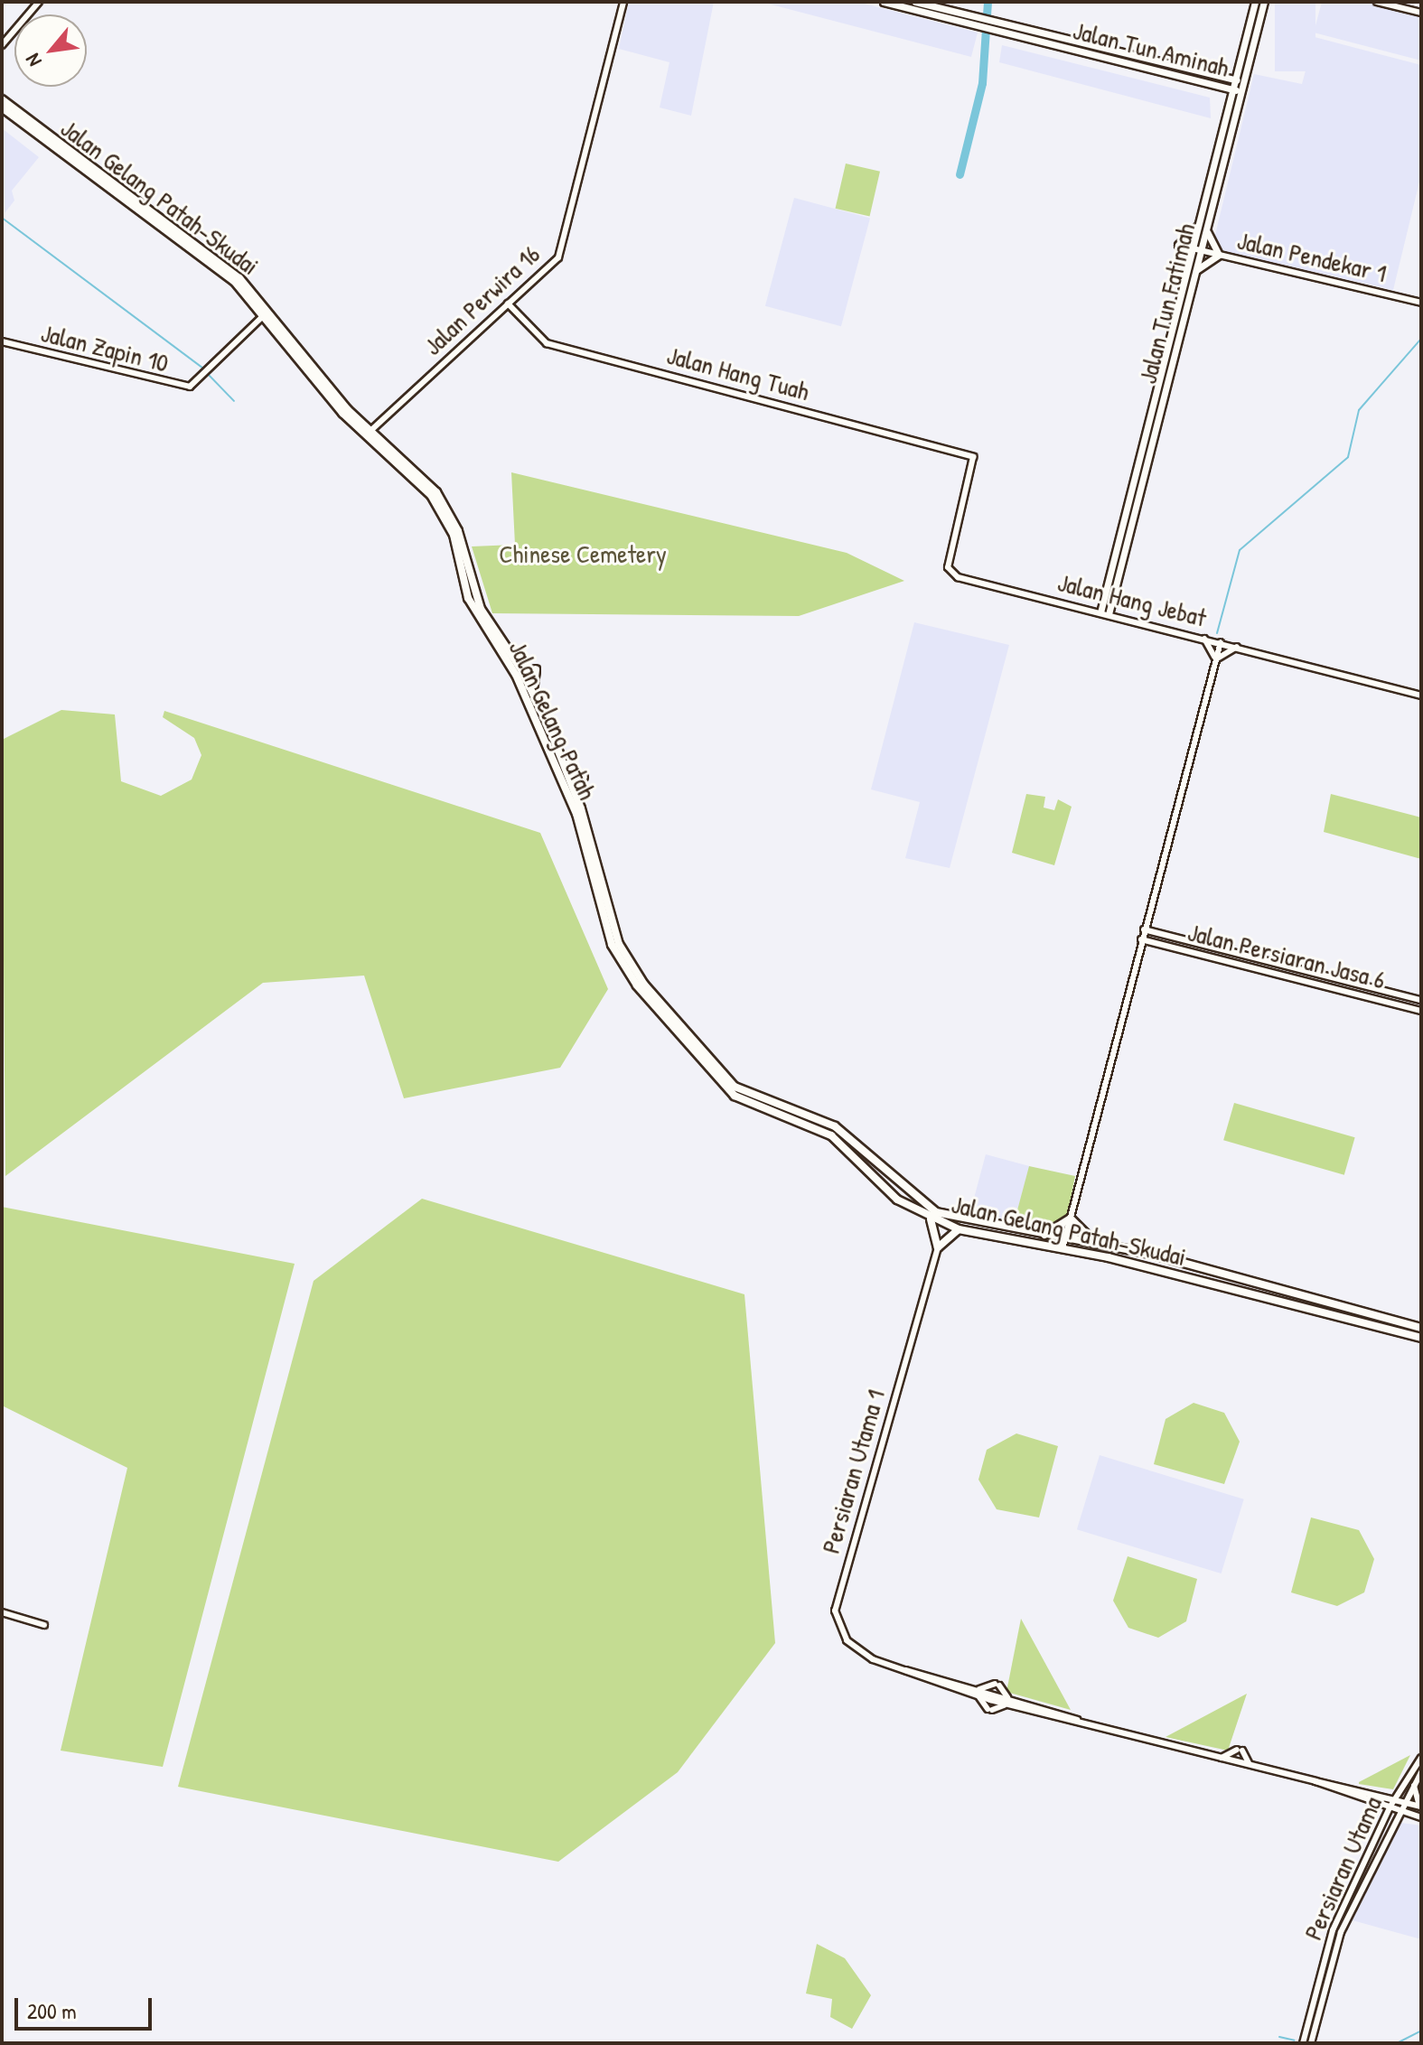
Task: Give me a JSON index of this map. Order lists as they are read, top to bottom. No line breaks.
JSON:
{"streets":{"main road":["Jalan Tun Aminah","Jalan Gelang Patah-Skudai","Jalan Tun Fatimah","Jalan Gelang Patah"],"street":["Jalan Pendekar 1","Jalan Perwira 16","Jalan Zapin 10","Jalan Hang Tuah","Jalan Hang Jebat","Jalan Persiaran Jasa 6","Persiaran Utama 1","Persiaran Utama"]},"crossings":[["Jalan Tun Aminah","Jalan Tun Fatimah"],["Jalan Gelang Patah-Skudai","Jalan Perwira 16"],["Jalan Gelang Patah-Skudai","Jalan Zapin 10"],["Jalan Gelang Patah-Skudai","Jalan Gelang Patah"],["Jalan Pendekar 1","Jalan Tun Fatimah"],["Jalan Perwira 16","Jalan Hang Tuah"],["Jalan Perwira 16","Jalan Gelang Patah"],["Jalan Tun Fatimah","Jalan Hang Jebat"],["Jalan Hang Tuah","Jalan Hang Jebat"],["Persiaran Utama 1","Persiaran Utama"]],"parks":["Chinese Cemetery"],"scale_bar":"200 m","north":"bottom left"}
